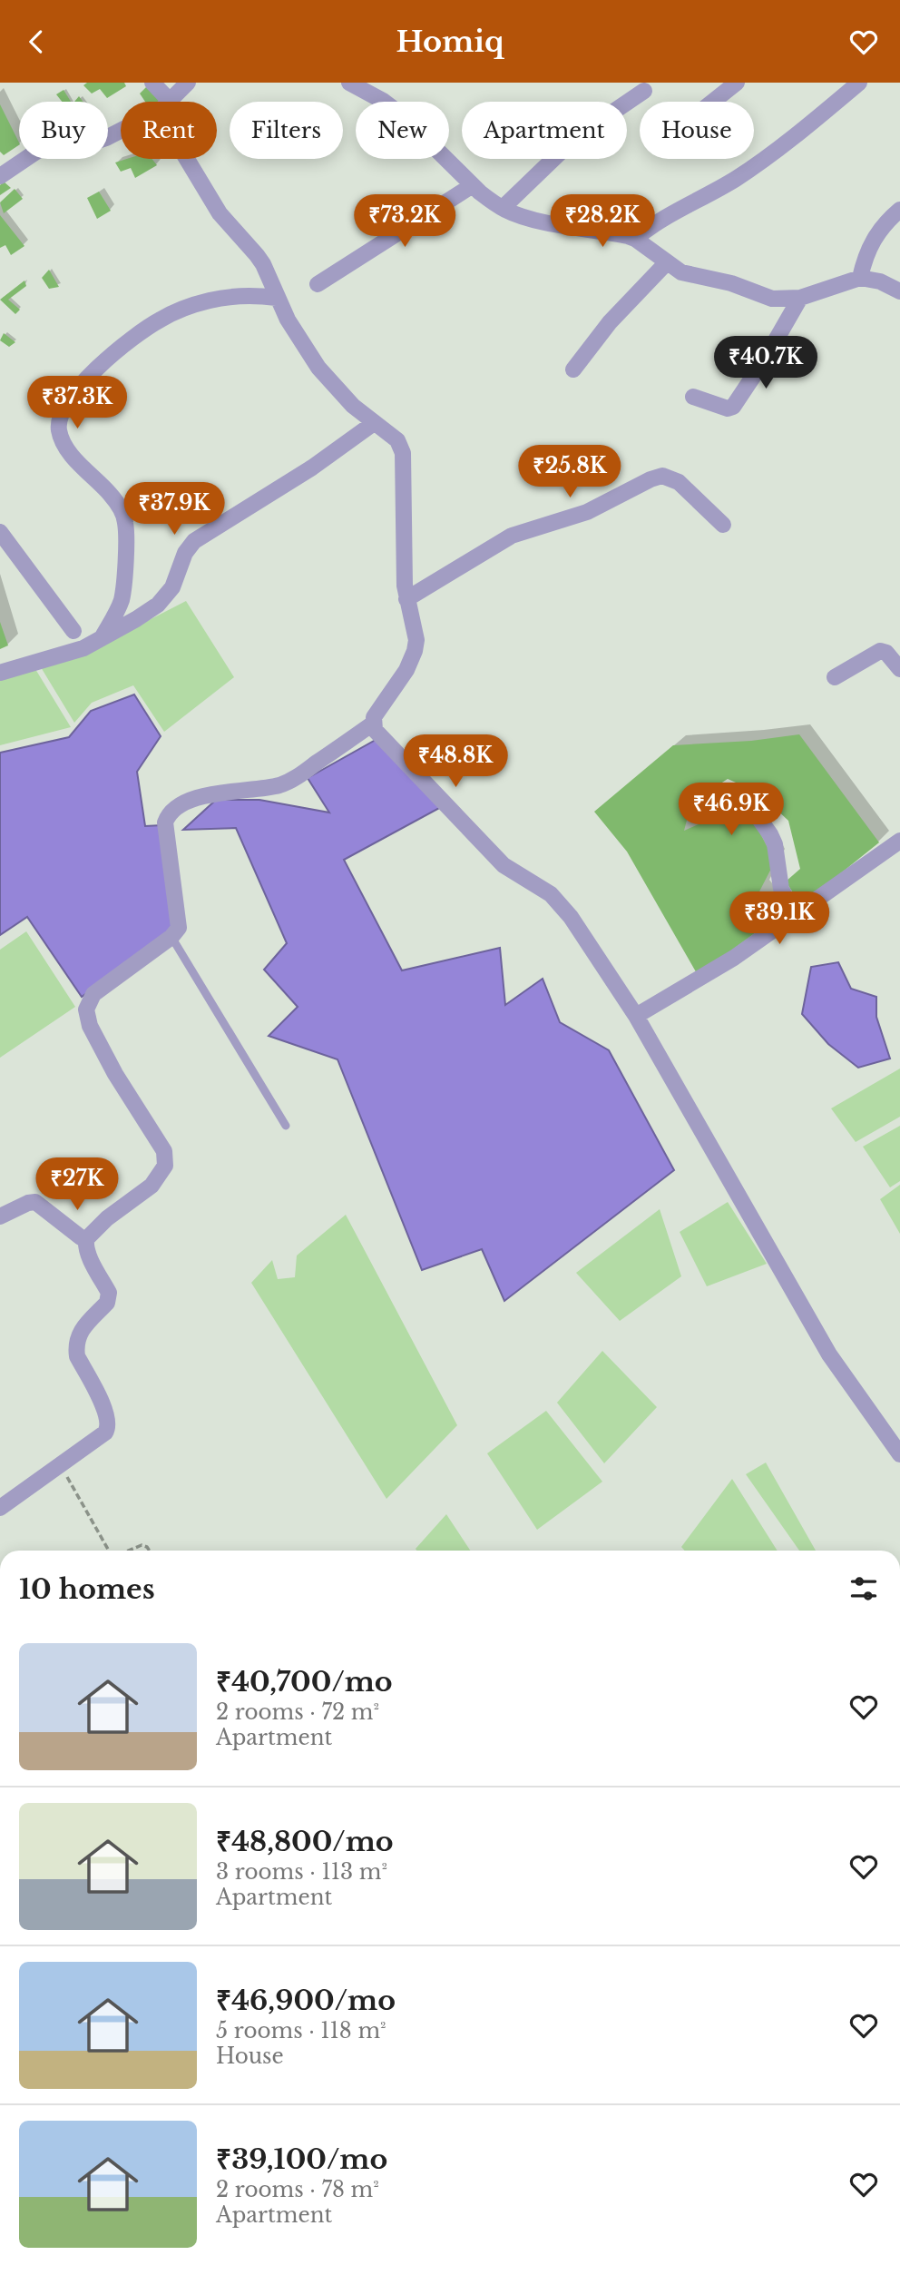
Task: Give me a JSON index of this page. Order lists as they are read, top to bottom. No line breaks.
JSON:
{"page":{"header":"Homiq","chip":["Buy","Rent","Filters","New","Apartment","House"],"price":["₹73.2K","₹28.2K","₹40.7K","₹37.3K","₹25.8K","₹37.9K","₹48.8K","₹46.9K","₹39.1K","₹27K"],"heading":"10 homes","list":[{"name":"₹40,700/mo","note":"2 rooms · 72 m² · Apartment"},{"name":"₹48,800/mo","note":"3 rooms · 113 m² · Apartment"},{"name":"₹46,900/mo","note":"5 rooms · 118 m² · House"},{"name":"₹39,100/mo","note":"2 rooms · 78 m² · Apartment"}]}}
